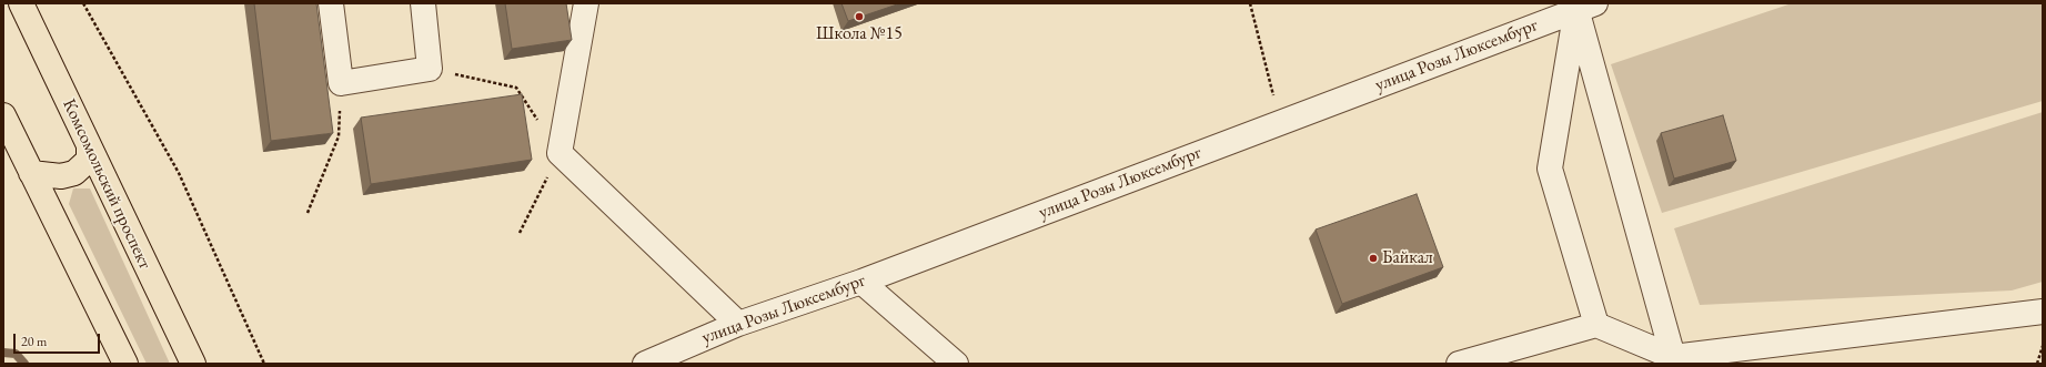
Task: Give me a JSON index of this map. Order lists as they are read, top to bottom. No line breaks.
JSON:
{"streets":{"main road":["Комсомольский проспект"],"street":["улица Розы Люксембург"]},"places":["Школа №15","Байкал"],"scale_bar":"20 m"}
